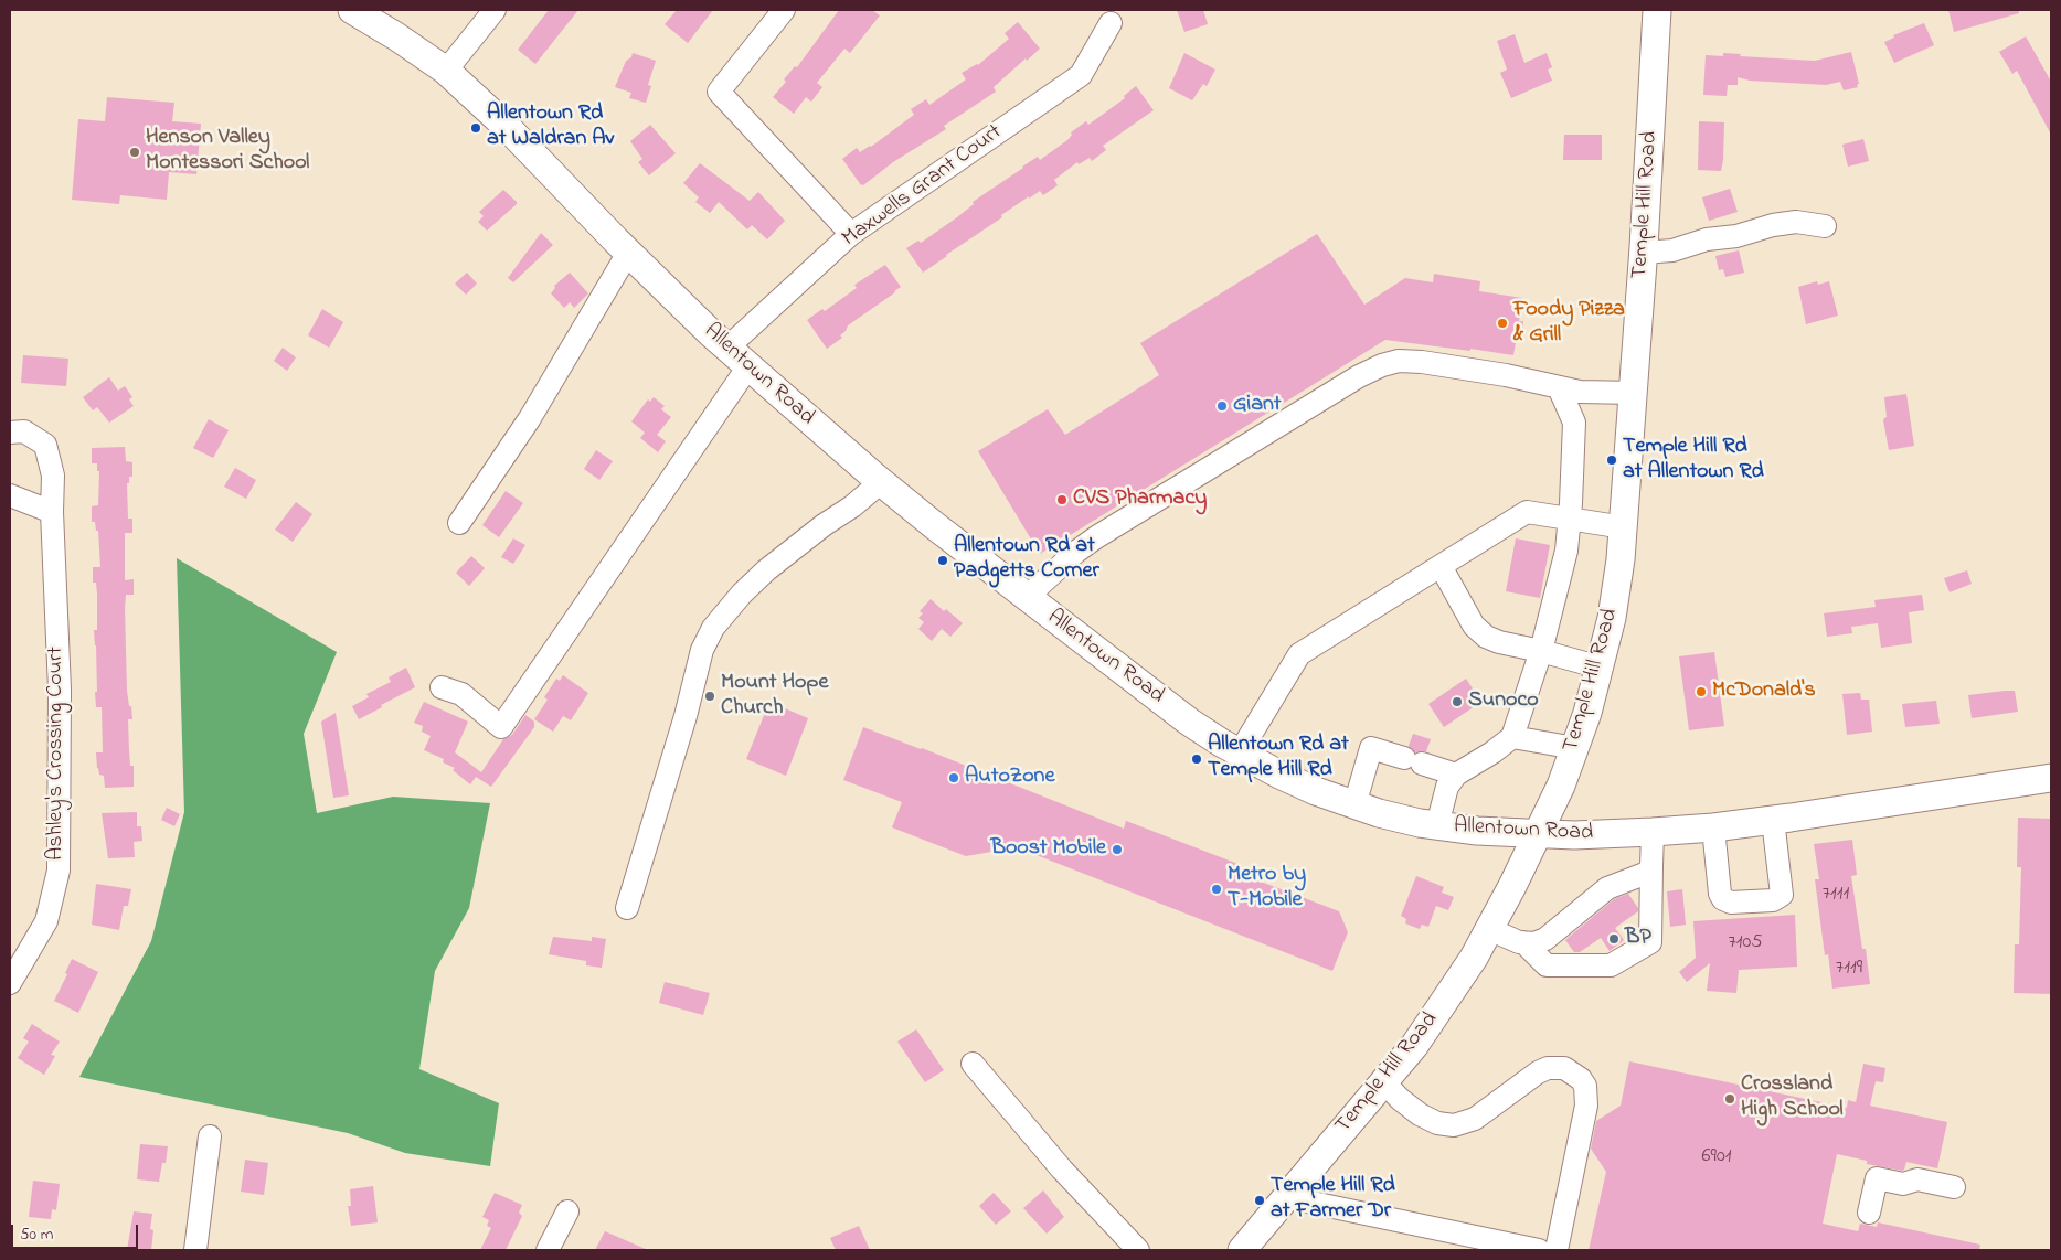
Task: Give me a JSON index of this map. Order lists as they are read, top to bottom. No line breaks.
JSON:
{"streets":{"main road":["Temple Hill Road","Allentown Road"],"street":["Maxwells Grant Court","Ashley's Crossing Court"]},"crossings":[["Maxwells Grant Court","Allentown Road"],["Temple Hill Road","Allentown Road"]],"places":["Allentown Rd at Waldran Av","Henson Valley Montessori School","Foody Pizza & Grill","Giant","Temple Hill Rd at Allentown Rd","CVS Pharmacy","Allentown Rd at Padgetts Corner","McDonald's","Mount Hope Church","Sunoco","Allentown Rd at Temple Hill Rd","AutoZone","Boost Mobile","Metro by T-Mobile","BP","Crossland High School","Temple Hill Rd at Farmer Dr"],"house_numbers":["7111","7105","7119","6901"],"scale_bar":"50 m"}
